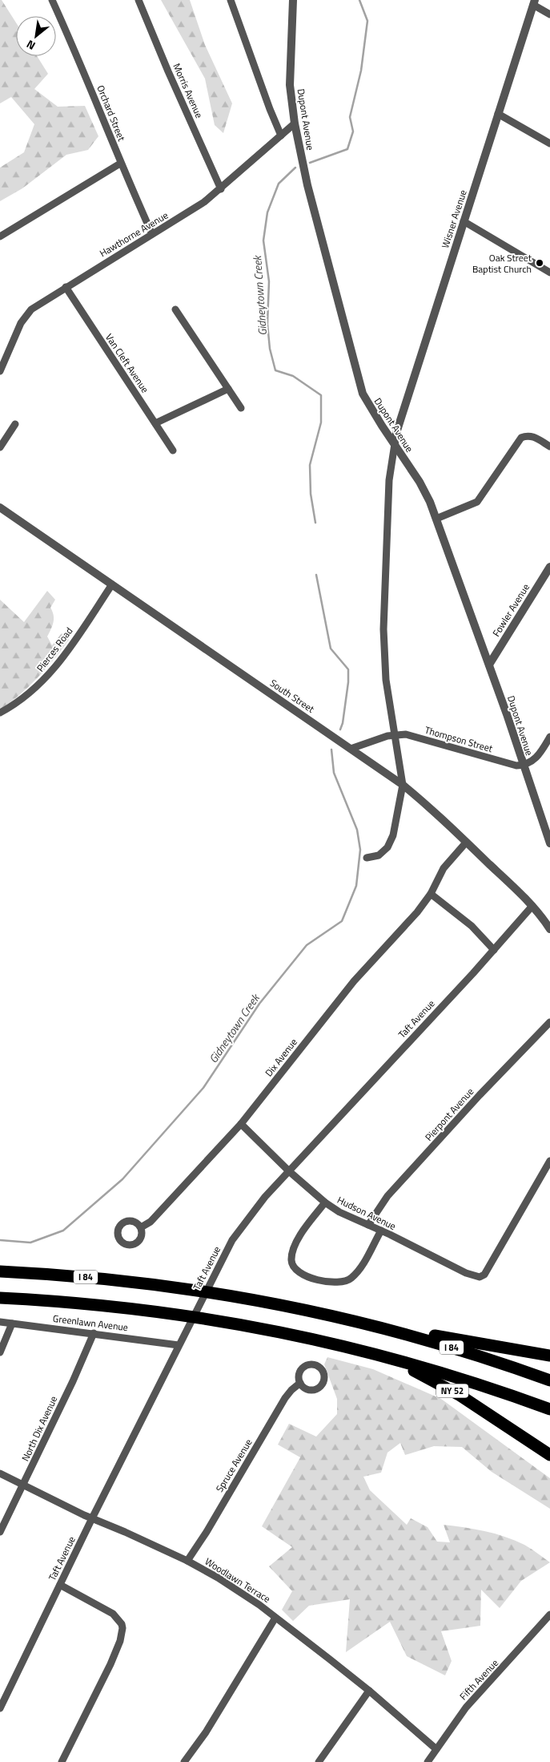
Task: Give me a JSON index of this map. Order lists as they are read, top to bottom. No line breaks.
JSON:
{"streets":{"highway":["I 84","NY 52"],"street":["Morris Avenue","Orchard Street","Dupont Avenue","Wisner Avenue","Hawthorne Avenue","Van Cleft Avenue","Fowler Avenue","Pierces Road","South Street","Thompson Street","Taft Avenue","Dix Avenue","Pierpont Avenue","Hudson Avenue","Greenlawn Avenue","North Dix Avenue","Spruce Avenue","Woodlawn Terrace","Fifth Avenue"]},"crossings":[["Morris Avenue","Hawthorne Avenue"],["Orchard Street","Hawthorne Avenue"],["Dupont Avenue","Wisner Avenue"],["Dupont Avenue","Hawthorne Avenue"],["Dupont Avenue","Fowler Avenue"],["Dupont Avenue","Thompson Street"],["Hawthorne Avenue","Van Cleft Avenue"],["Pierces Road","South Street"],["South Street","Thompson Street"],["South Street","Taft Avenue"],["South Street","Dix Avenue"],["Taft Avenue","Hudson Avenue"],["Taft Avenue","Greenlawn Avenue"],["Taft Avenue","Woodlawn Terrace"],["Dix Avenue","Hudson Avenue"],["Pierpont Avenue","Hudson Avenue"],["Greenlawn Avenue","North Dix Avenue"],["North Dix Avenue","Woodlawn Terrace"],["Spruce Avenue","Woodlawn Terrace"],["Woodlawn Terrace","Fifth Avenue"]],"water":["Gidneytown Creek"],"places":["Oak Street Baptist Church"],"north":"bottom left"}
